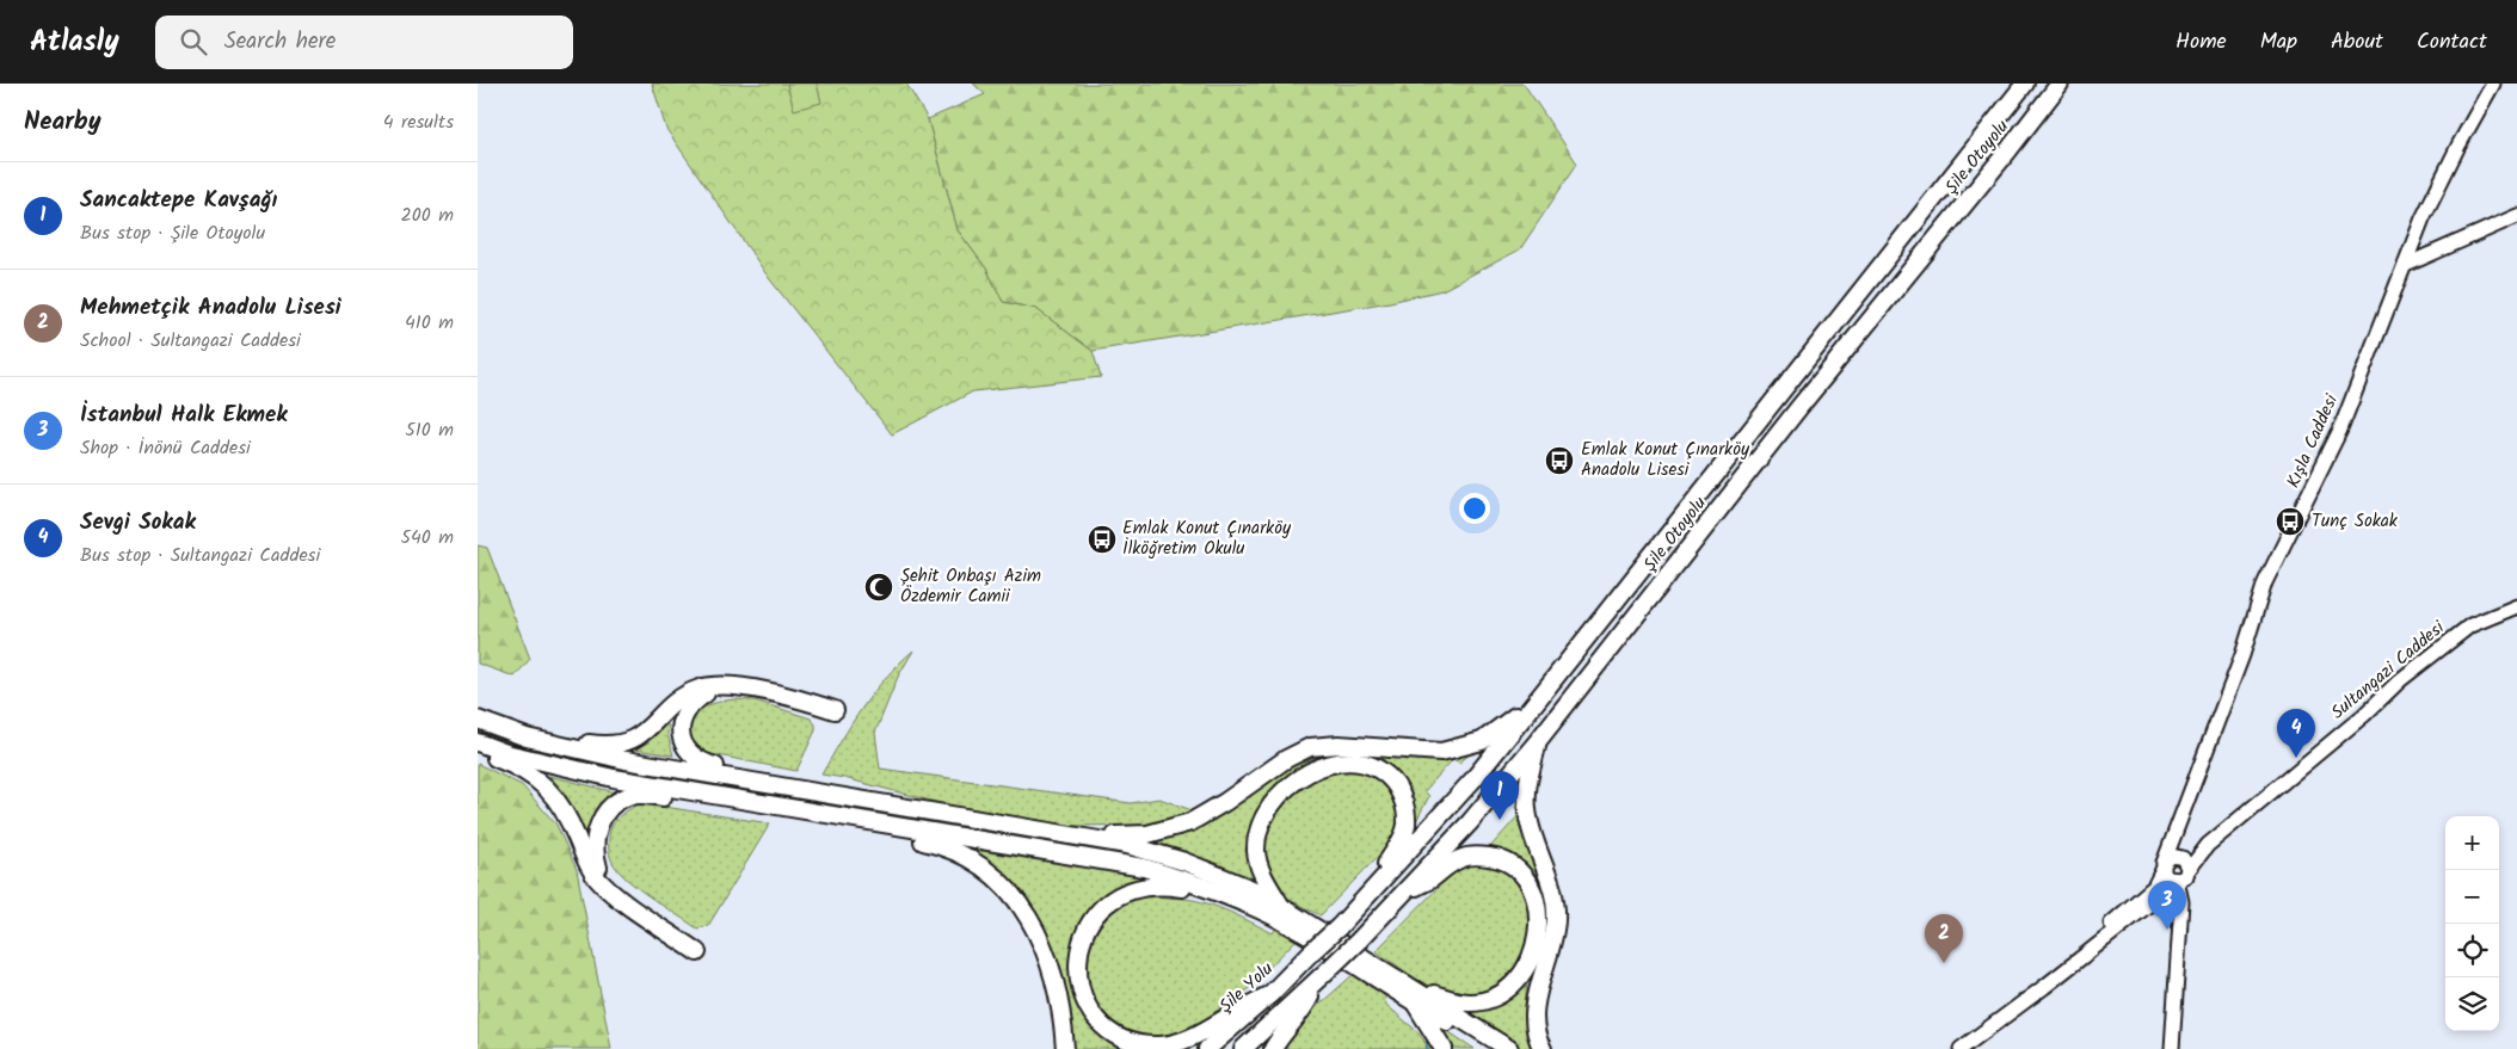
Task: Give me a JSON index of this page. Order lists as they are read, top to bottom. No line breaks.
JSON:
{"streets":{"highway":["Şile Otoyolu","Şile Yolu"],"street":["Kışla Caddesi","Sultangazi Caddesi"]},"crossings":[["Şile Otoyolu","Şile Yolu"],["Kışla Caddesi","Sultangazi Caddesi"]],"places":{"bus stop":["Emlak Konut Çınarköy Anadolu Lisesi","Tunç Sokak","Emlak Konut Çınarköy İlköğretim Okulu"],"mosque":["Şehit Onbaşı Azim Özdemir Camii"]},"page":{"header":"Atlasly","search":"Search here","nav":["Home","Map","About","Contact"],"heading":["Nearby","4 results"],"list":[{"mark":"1","name":"Sancaktepe Kavşağı","note":"Bus stop · Şile Otoyolu","value":"200 m"},{"mark":"2","name":"Mehmetçik Anadolu Lisesi","note":"School · Sultangazi Caddesi","value":"410 m"},{"mark":"3","name":"İstanbul Halk Ekmek","note":"Shop · İnönü Caddesi","value":"510 m"},{"mark":"4","name":"Sevgi Sokak","note":"Bus stop · Sultangazi Caddesi","value":"540 m"}],"pins":["4","1","3","2"],"map_buttons":["+","−"]}}
